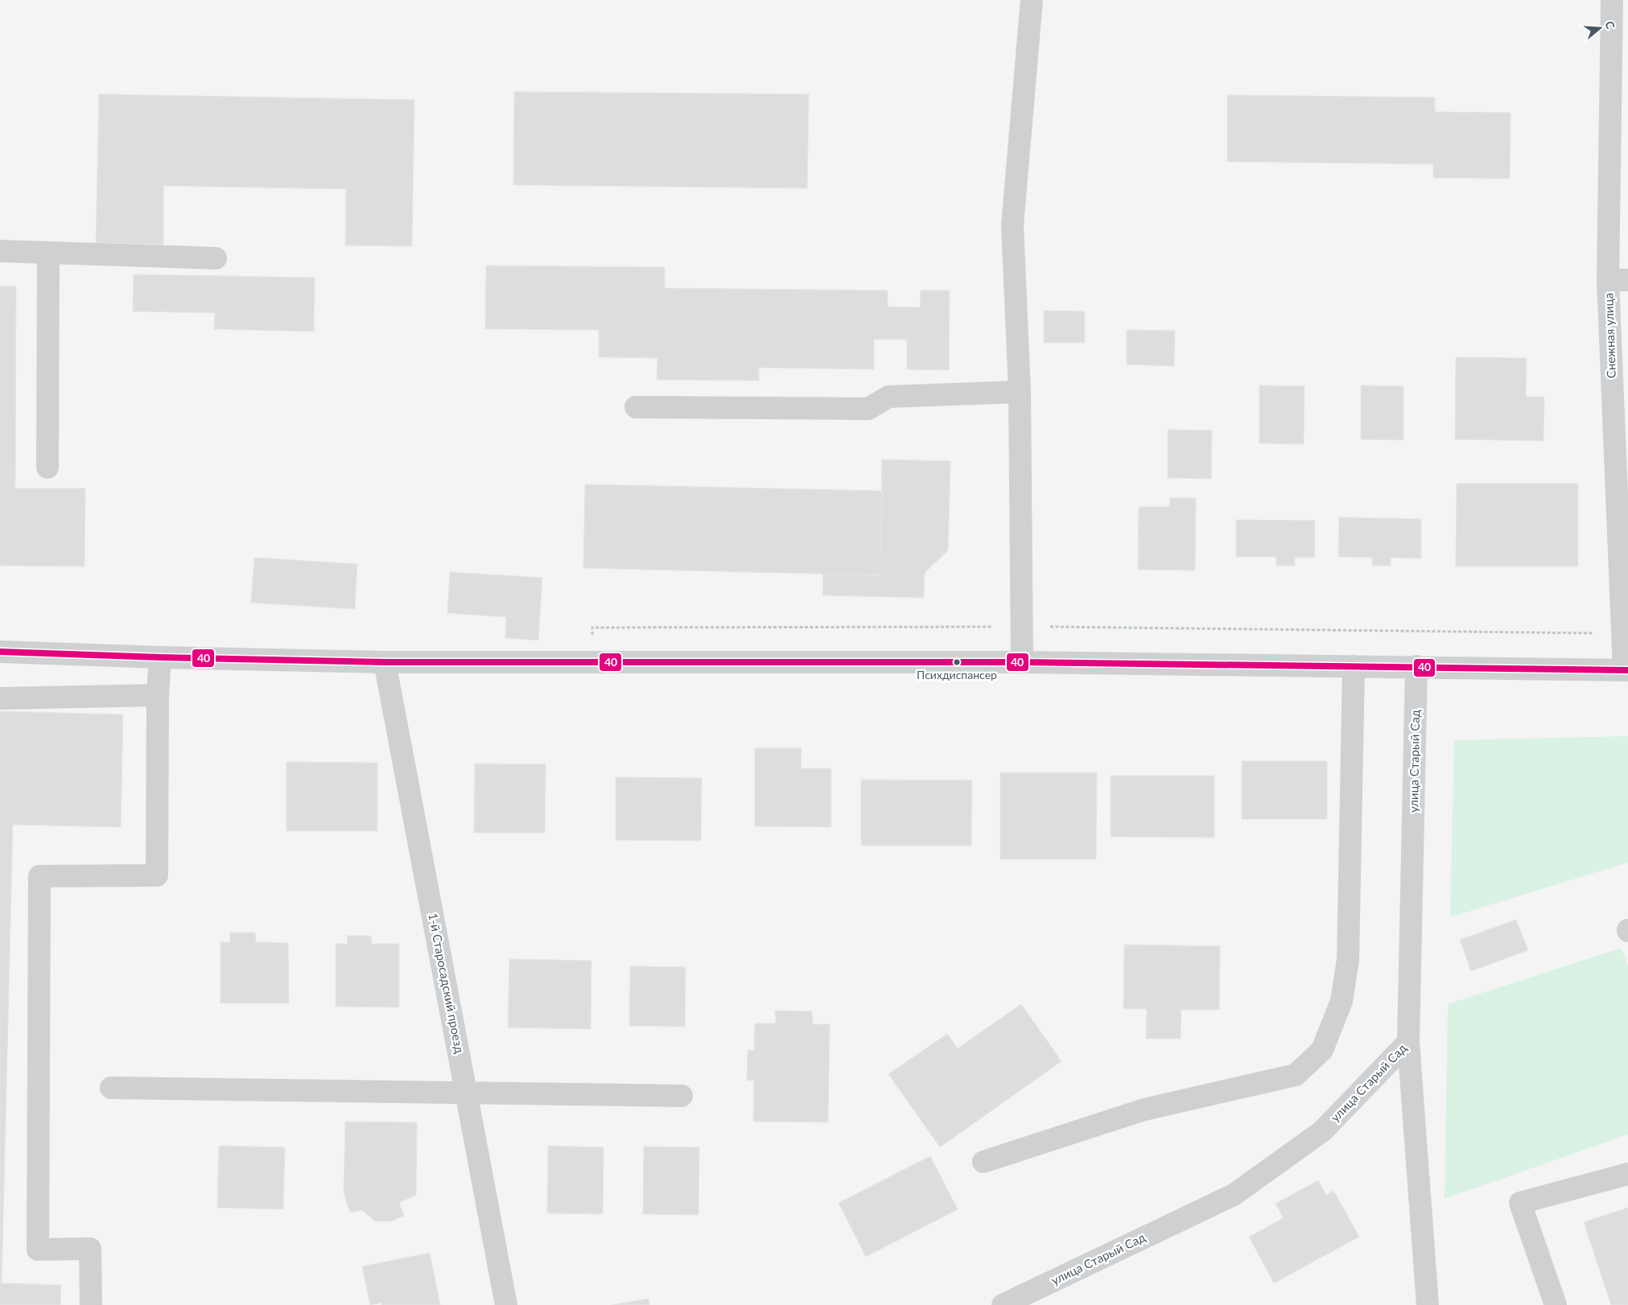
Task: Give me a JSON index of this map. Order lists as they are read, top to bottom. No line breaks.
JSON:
{"streets":{"street":["Снежная улица","улица Старый Сад","1-й Старосадский проезд"]},"places":["Психдиспансер"],"lines":["transit line 40"],"north":"right"}
